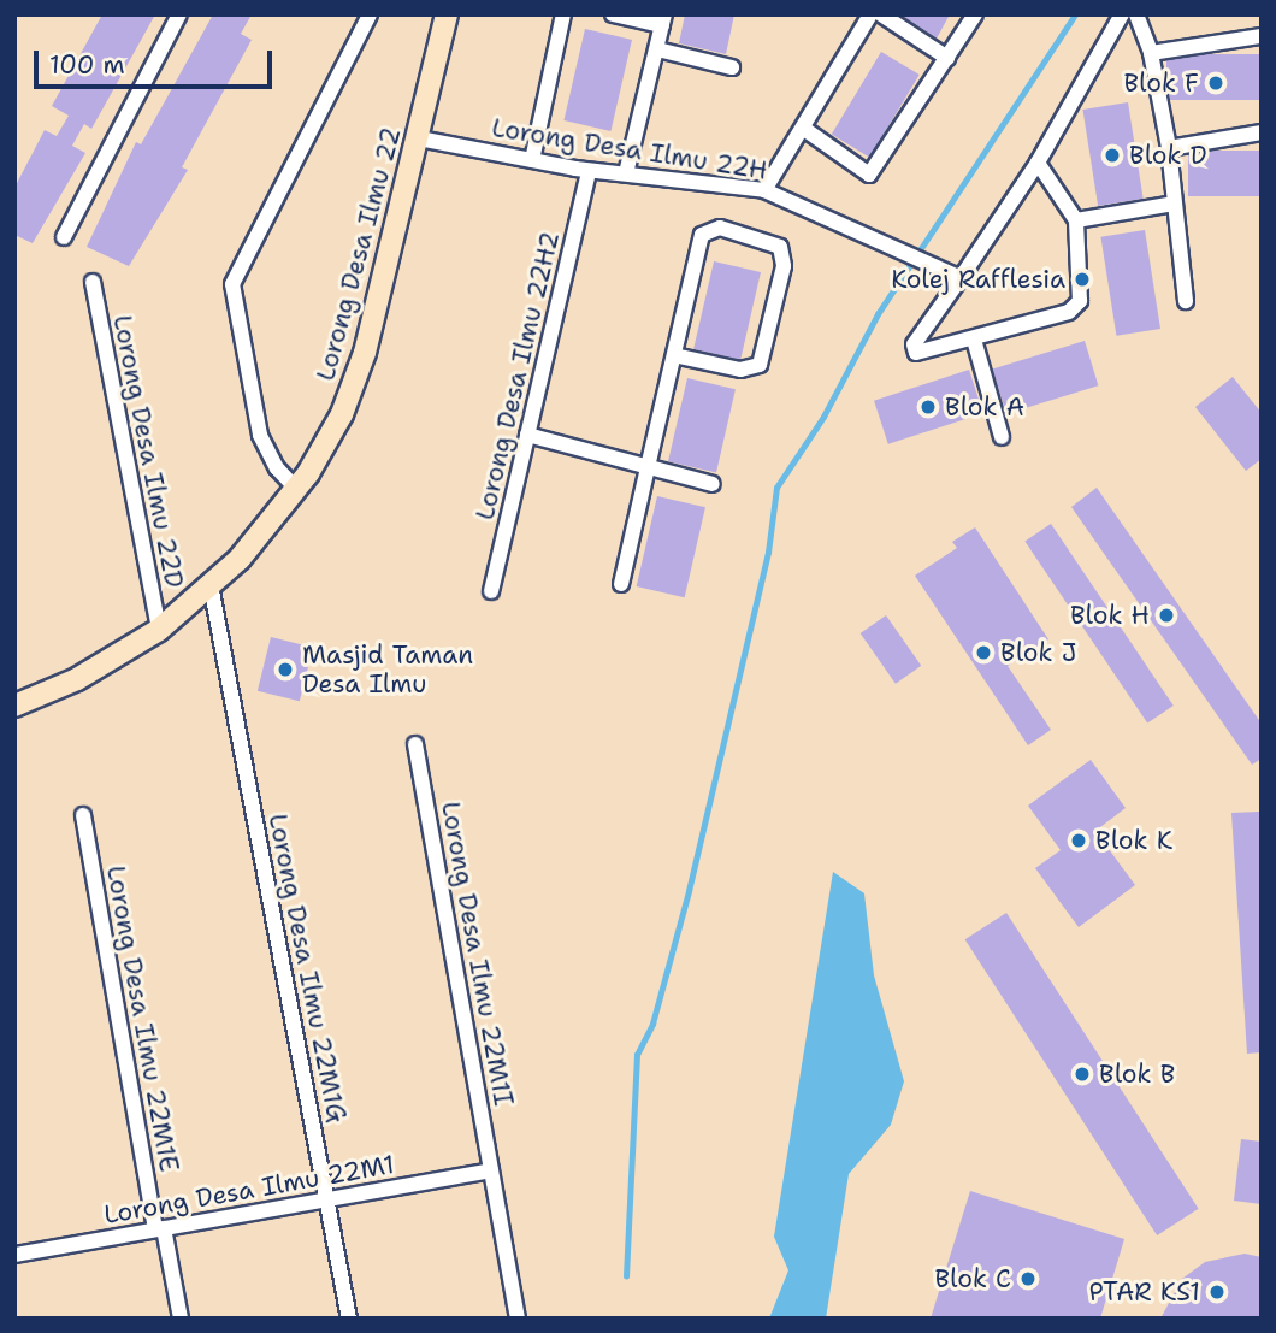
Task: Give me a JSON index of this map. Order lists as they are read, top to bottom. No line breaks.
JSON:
{"streets":{"street":["Lorong Desa Ilmu 22H","Lorong Desa Ilmu 22","Lorong Desa Ilmu 22H2","Lorong Desa Ilmu 22D","Lorong Desa Ilmu 22M1I","Lorong Desa Ilmu 22M1G","Lorong Desa Ilmu 22M1E","Lorong Desa Ilmu 22M1"]},"crossings":[["Lorong Desa Ilmu 22H","Lorong Desa Ilmu 22"],["Lorong Desa Ilmu 22H","Lorong Desa Ilmu 22H2"],["Lorong Desa Ilmu 22","Lorong Desa Ilmu 22D"],["Lorong Desa Ilmu 22","Lorong Desa Ilmu 22M1G"],["Lorong Desa Ilmu 22M1I","Lorong Desa Ilmu 22M1"],["Lorong Desa Ilmu 22M1G","Lorong Desa Ilmu 22M1"],["Lorong Desa Ilmu 22M1E","Lorong Desa Ilmu 22M1"]],"places":["Blok F","Blok D","Kolej Rafflesia","Blok A","Blok H","Blok J","Masjid Taman Desa Ilmu","Blok K","Blok B","Blok C","PTAR KS1"],"scale_bar":"100 m"}
